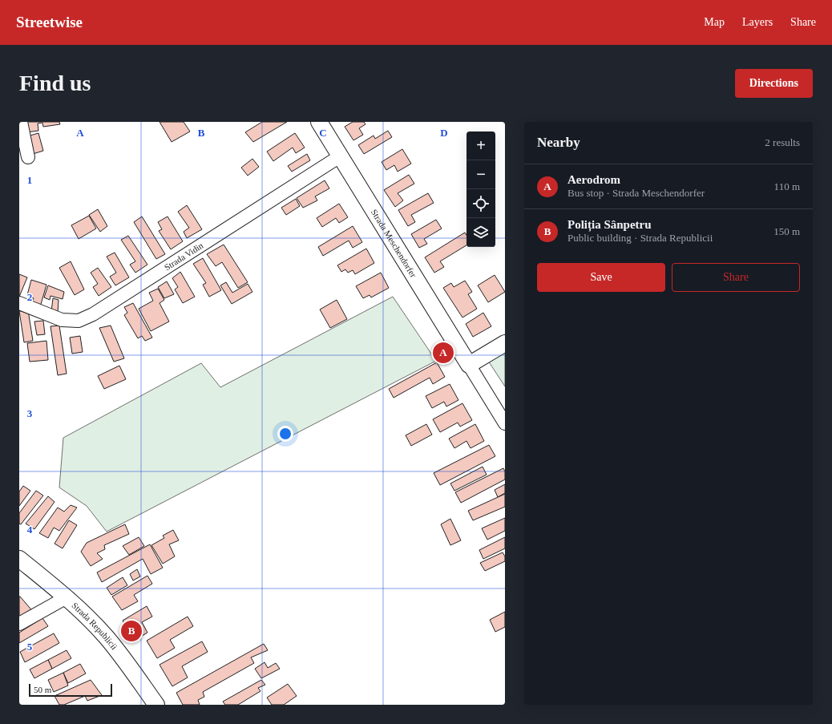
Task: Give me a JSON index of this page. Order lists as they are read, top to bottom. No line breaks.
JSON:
{"streets":{"main road":["Strada Meschendorfer","Strada Republicii"],"street":["Strada Vidin"]},"crossings":[["Strada Meschendorfer","Strada Vidin"]],"scale_bar":"50 m","page":{"header":"Streetwise","nav":["Map","Layers","Share"],"buttons":["Directions",["Save","Share"]],"title":"Find us","heading":["Nearby","2 results"],"map_buttons":["+","−"],"list":[{"mark":"A","name":"Aerodrom","note":"Bus stop · Strada Meschendorfer","value":"110 m"},{"mark":"B","name":"Poliția Sânpetru","note":"Public building · Strada Republicii","value":"150 m"}],"pins":["A","B"],"scale":"50 m"},"grid":{"columns":["A","B","C","D"],"rows":["1","2","3","4","5"]}}
